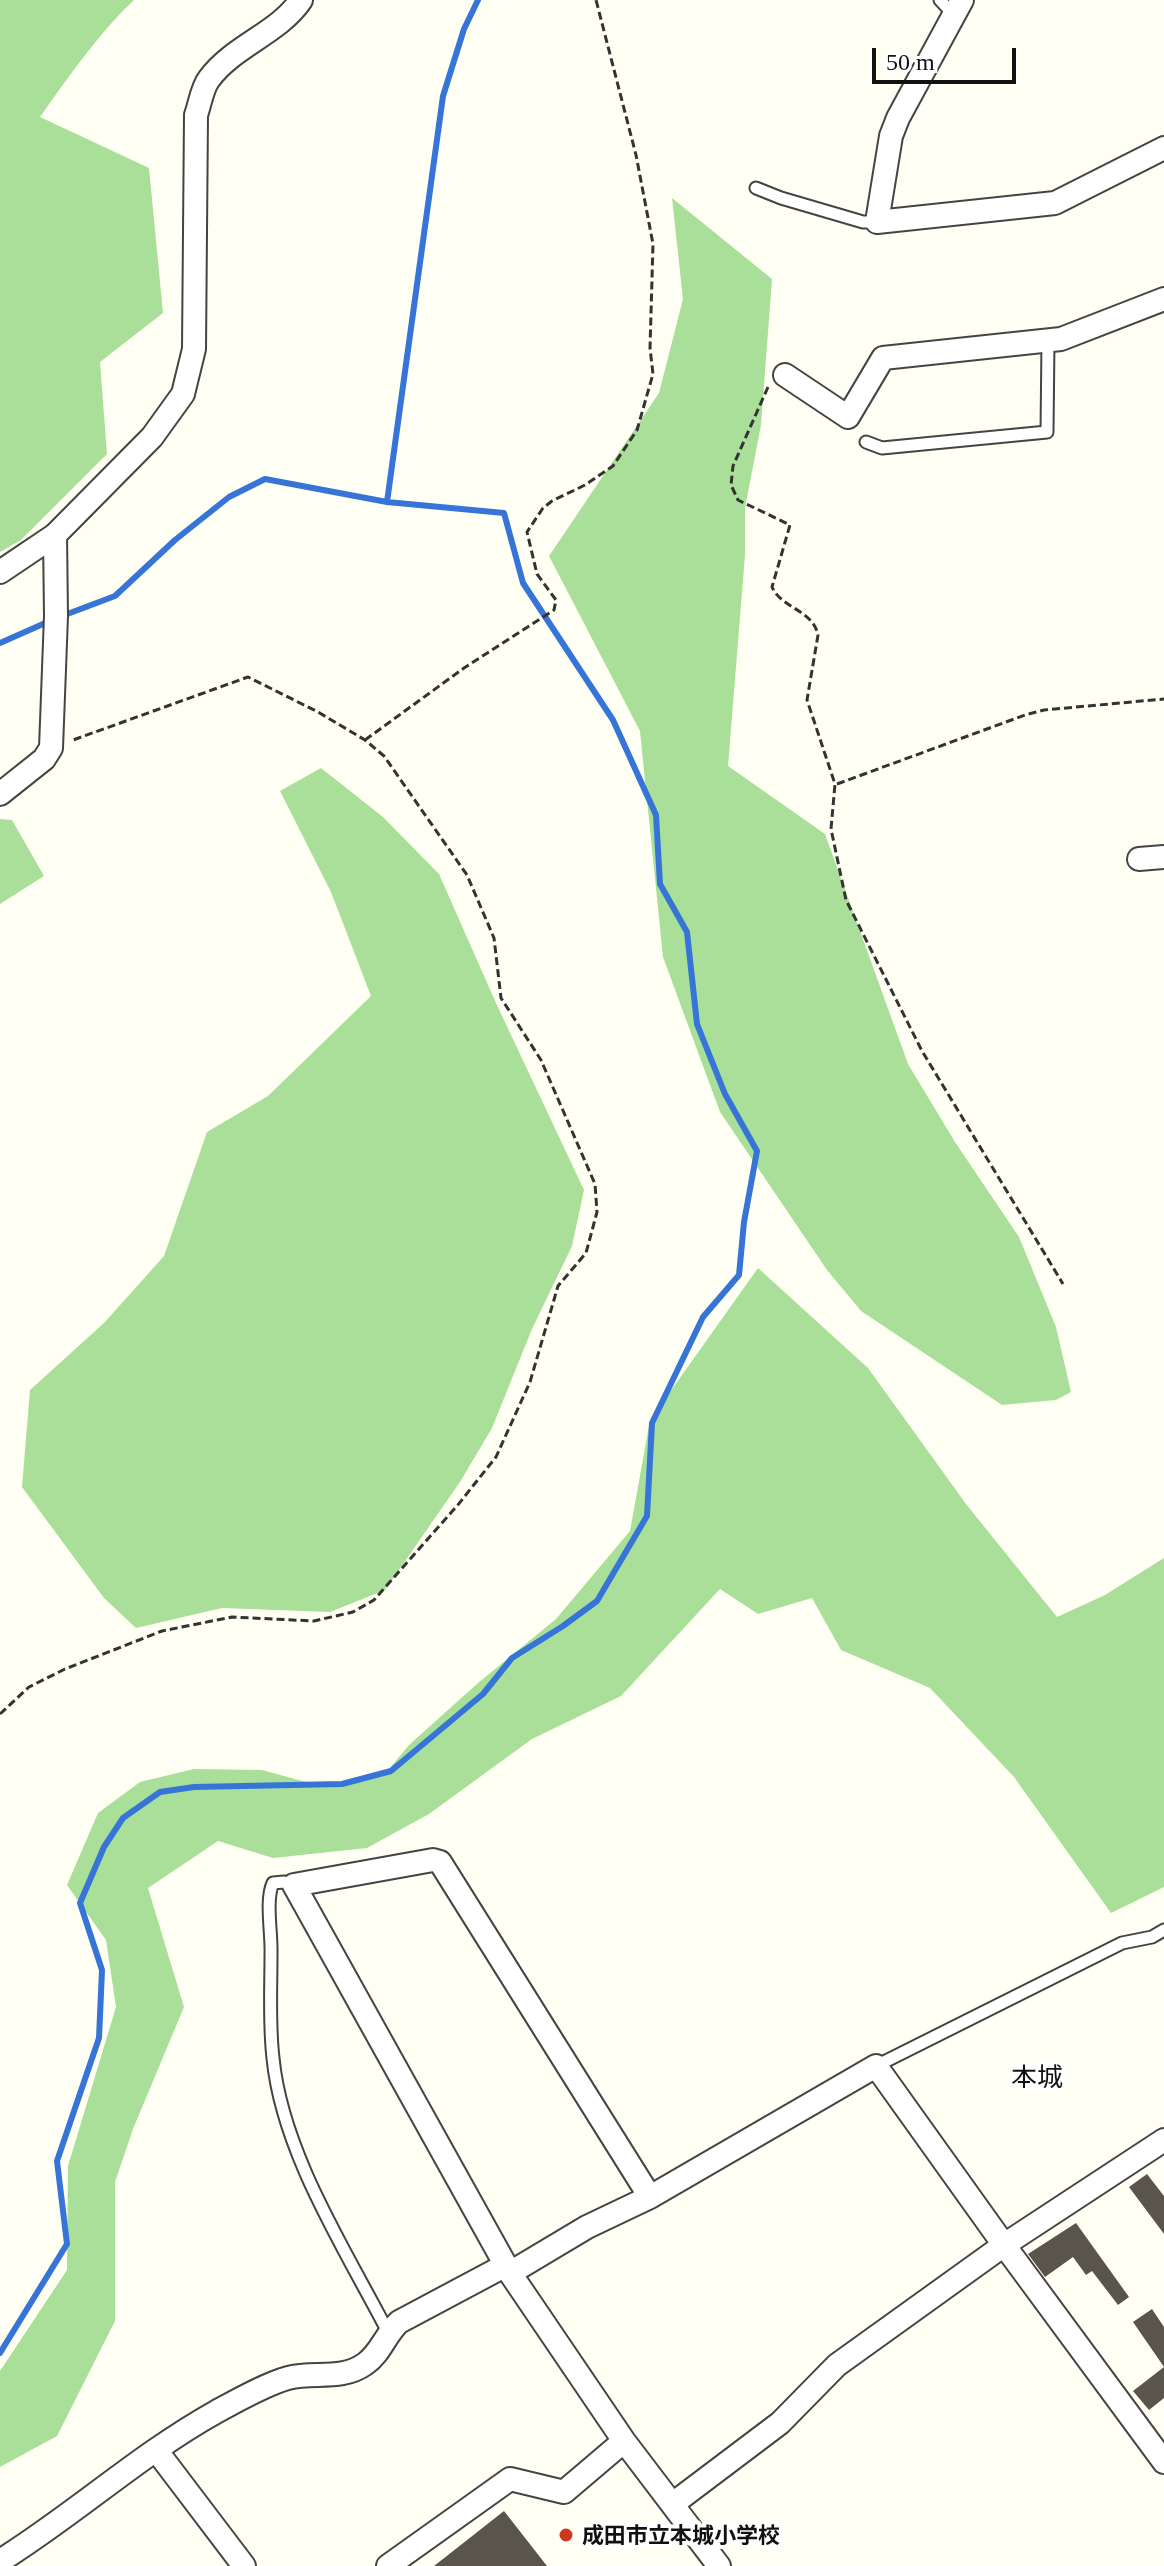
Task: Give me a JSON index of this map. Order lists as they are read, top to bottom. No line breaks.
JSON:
{"districts":["本城"],"places":["成田市立本城小学校"],"scale_bar":"50 m"}
